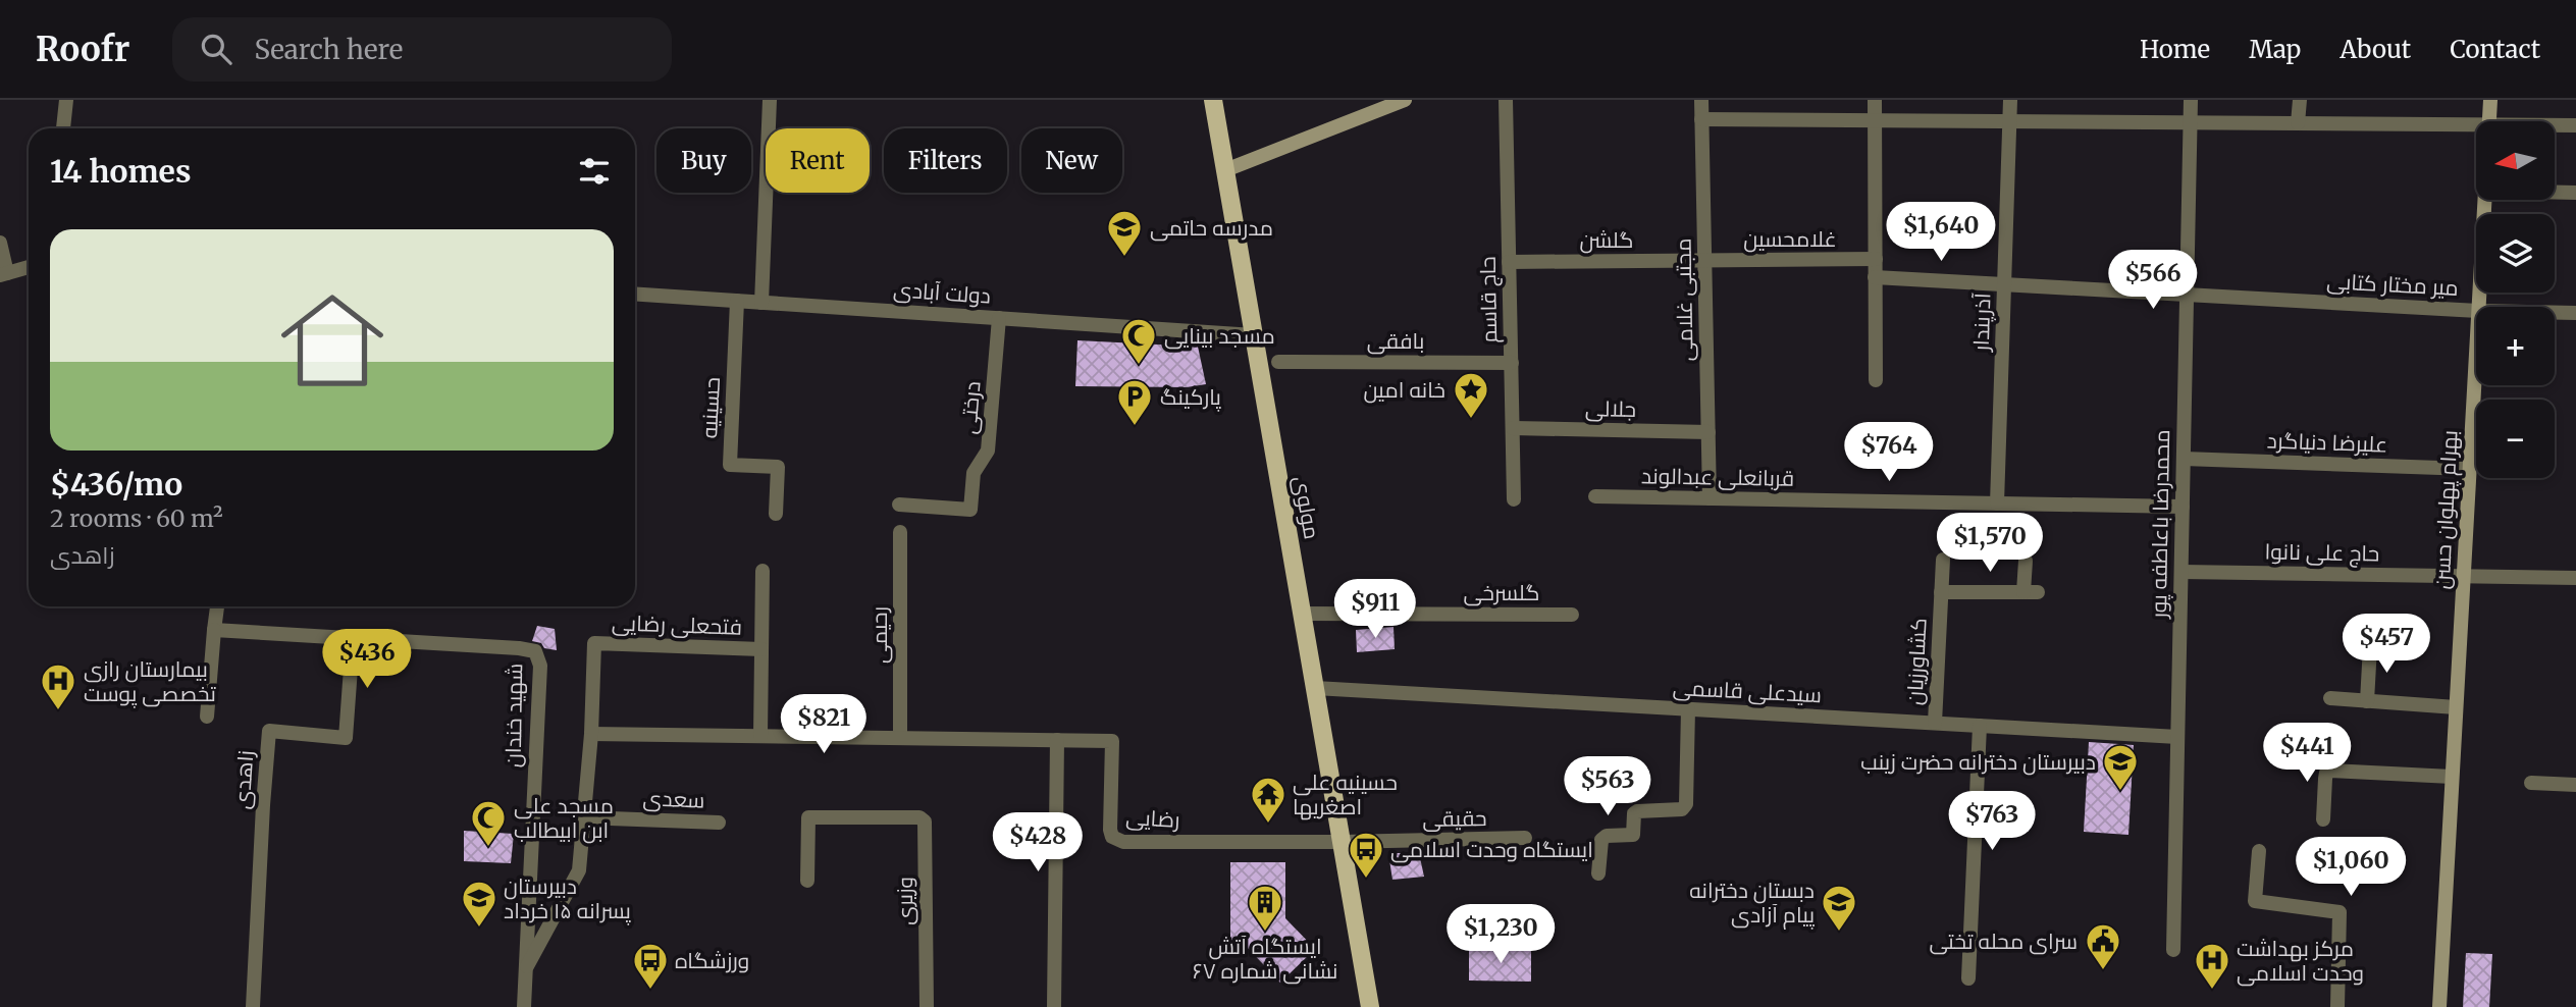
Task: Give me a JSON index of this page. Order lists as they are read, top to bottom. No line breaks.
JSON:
{"streets":{"main road":["مولوی"],"street":["غلامحسین","گلشن","میر مختار کتابی","دولت آبادی","حاج قاسم","مجتبی غلامی","آذرپندار","بافقی","حسینیه","درختی","جلالی","علیرضا دنیاگرد","قربانعلی عبدالوند","بهرام پهلوان حسن","محمدرضا باعاطفه پور","حاج علی نانوا","گلسرخی","فتحعلی رضایی","رحیمی","کشاورزیان","سیدعلی قاسمی","شهید خندان","زاهدی","سعدی","رضایی","حقیقی","وزیری"]},"crossings":[["غلامحسین","گلشن"],["غلامحسین","مجتبی غلامی"],["گلشن","حاج قاسم"],["گلشن","مجتبی غلامی"],["میر مختار کتابی","آذرپندار"],["میر مختار کتابی","محمدرضا باعاطفه پور"],["دولت آبادی","حسینیه"],["دولت آبادی","درختی"],["دولت آبادی","مولوی"],["حاج قاسم","بافقی"],["حاج قاسم","جلالی"],["مجتبی غلامی","جلالی"],["مجتبی غلامی","قربانعلی عبدالوند"],["آذرپندار","قربانعلی عبدالوند"],["علیرضا دنیاگرد","بهرام پهلوان حسن"],["علیرضا دنیاگرد","محمدرضا باعاطفه پور"],["قربانعلی عبدالوند","محمدرضا باعاطفه پور"],["مولوی","گلسرخی"],["مولوی","سیدعلی قاسمی"],["مولوی","رضایی"],["مولوی","حقیقی"],["بهرام پهلوان حسن","حاج علی نانوا"],["محمدرضا باعاطفه پور","حاج علی نانوا"],["محمدرضا باعاطفه پور","سیدعلی قاسمی"],["فتحعلی رضایی","شهید خندان"],["فتحعلی رضایی","سعدی"],["کشاورزیان","سیدعلی قاسمی"],["شهید خندان","زاهدی"],["رضایی","حقیقی"]],"places":{"school or university":["مدرسه حاتمی","دبیرستان دخترانه حضرت زینب","دبیرستان پسرانه ۱۵ خرداد","دبستان دخترانه پیام آزادی"],"mosque":["مسجد بینایی","مسجد علی ابن ابیطالب"],"place":["خانه امین"],"parking":["پارکینگ"],"hospital":["بیمارستان رازی تخصصی پوست","مرکز بهداشت وحدت اسلامی"],"temple":["حسینیه علی اصغریها"],"bus stop":["ایستگاه وحدت اسلامی","ورزشگاه"],"building":["ایستگاه آتش نشانی شماره ۶۷"],"public building":["سرای محله تختی"]},"north":"left","page":{"header":"Roofr","search":"Search here","nav":["Home","Map","About","Contact"],"map_buttons":["+","−"],"chip":["Buy","Rent","Filters","New"],"heading":"14 homes","price":["$1,640","$566","$764","$1,570","$911","$457","$436","$821","$441","$563","$763","$428","$1,060","$1,230"],"list":[{"name":"$436/mo","note":"2 rooms · 60 m² · زاهدی"}]}}
